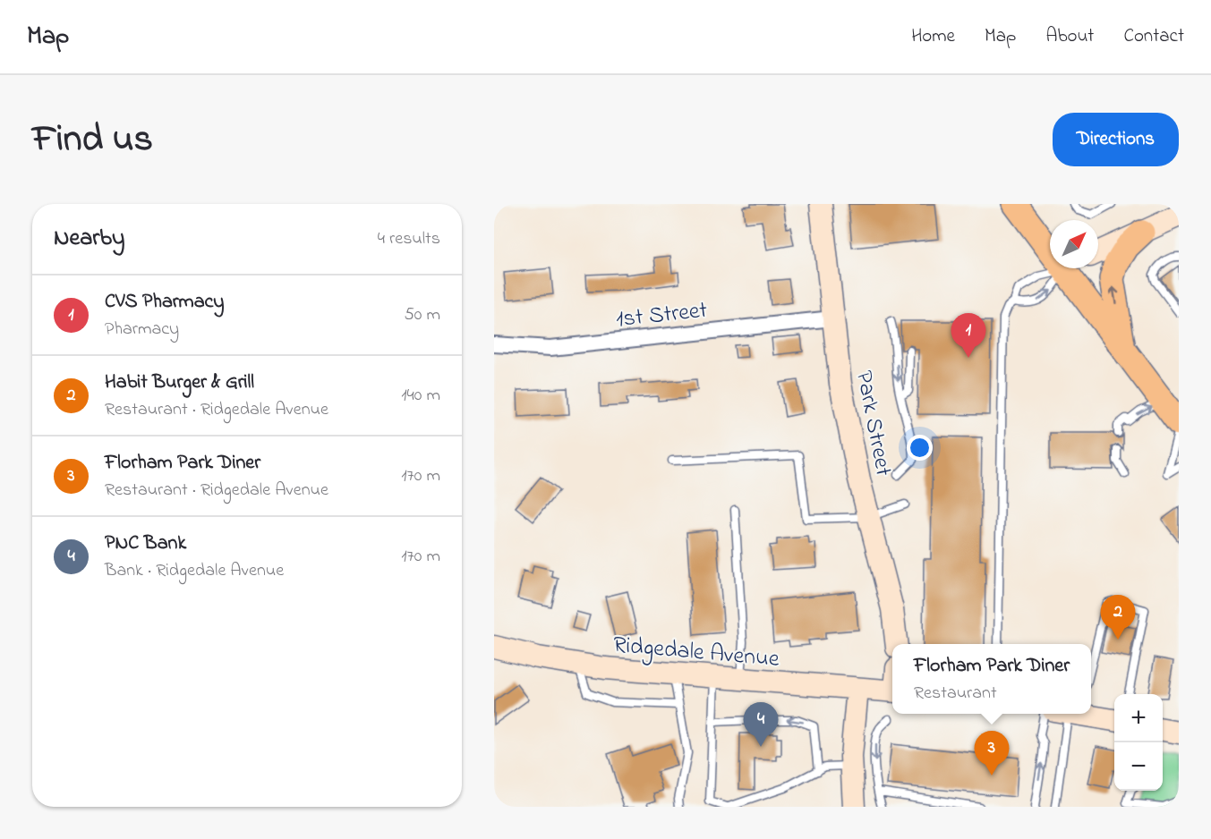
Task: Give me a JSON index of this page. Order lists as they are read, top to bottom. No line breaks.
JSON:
{"streets":{"main road":["Park Street","Ridgedale Avenue"],"street":["1st Street"]},"crossings":[["1st Street","Park Street"]],"north":"top right","page":{"header":"Map","nav":["Home","Map","About","Contact"],"title":"Find us","buttons":"Directions","heading":["Nearby","4 results"],"list":[{"mark":"1","name":"CVS Pharmacy","note":"Pharmacy","value":"50 m"},{"mark":"2","name":"Habit Burger & Grill","note":"Restaurant · Ridgedale Avenue","value":"140 m"},{"mark":"3","name":"Florham Park Diner","note":"Restaurant · Ridgedale Avenue","value":"170 m"},{"mark":"4","name":"PNC Bank","note":"Bank · Ridgedale Avenue","value":"170 m"}],"pins":["1","2","4","3"],"popup":["Florham Park Diner","Restaurant"],"map_buttons":["+","−"]}}
